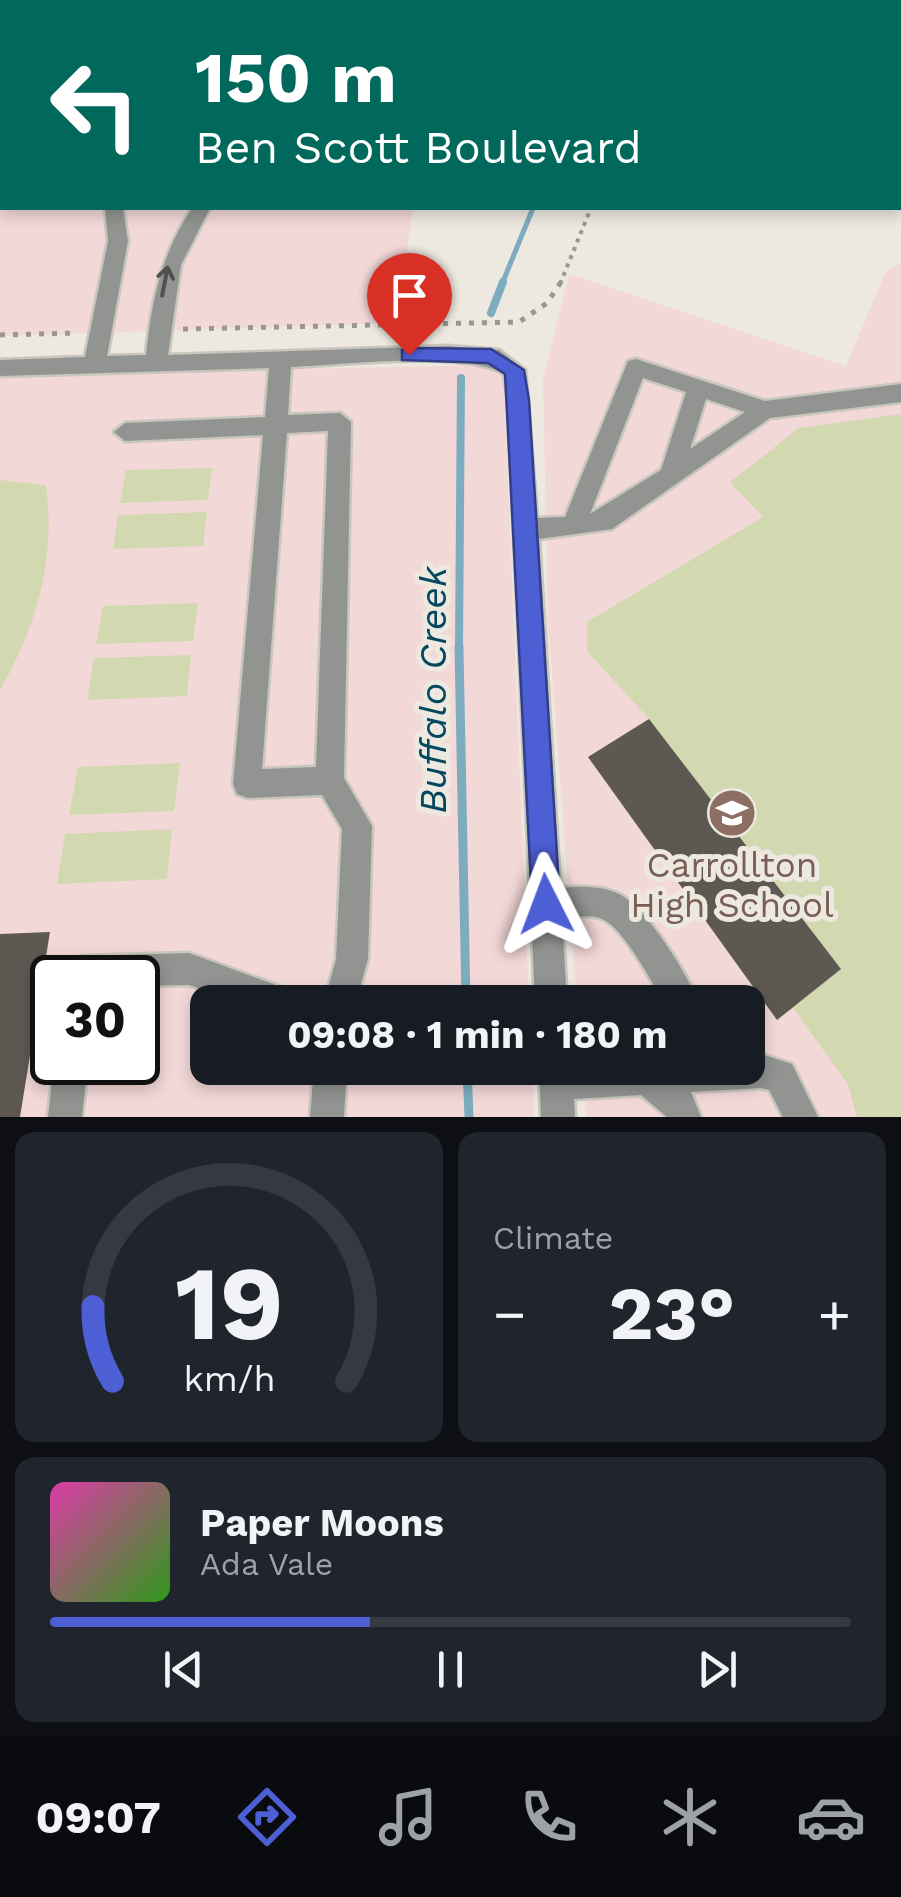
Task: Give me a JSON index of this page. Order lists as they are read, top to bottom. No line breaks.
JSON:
{"water":["Buffalo Creek"],"places":{"school or university":["Carrollton High School"]},"page":{"turn":["150 m","Ben Scott Boulevard"],"limit":"30","trip":"09:08 · 1 min · 180 m","tile":"Climate","heat":["−","23°","+"],"song":["Paper Moons","Ada Vale"],"tabs":"09:07","gauge":["19","km/h"]}}
